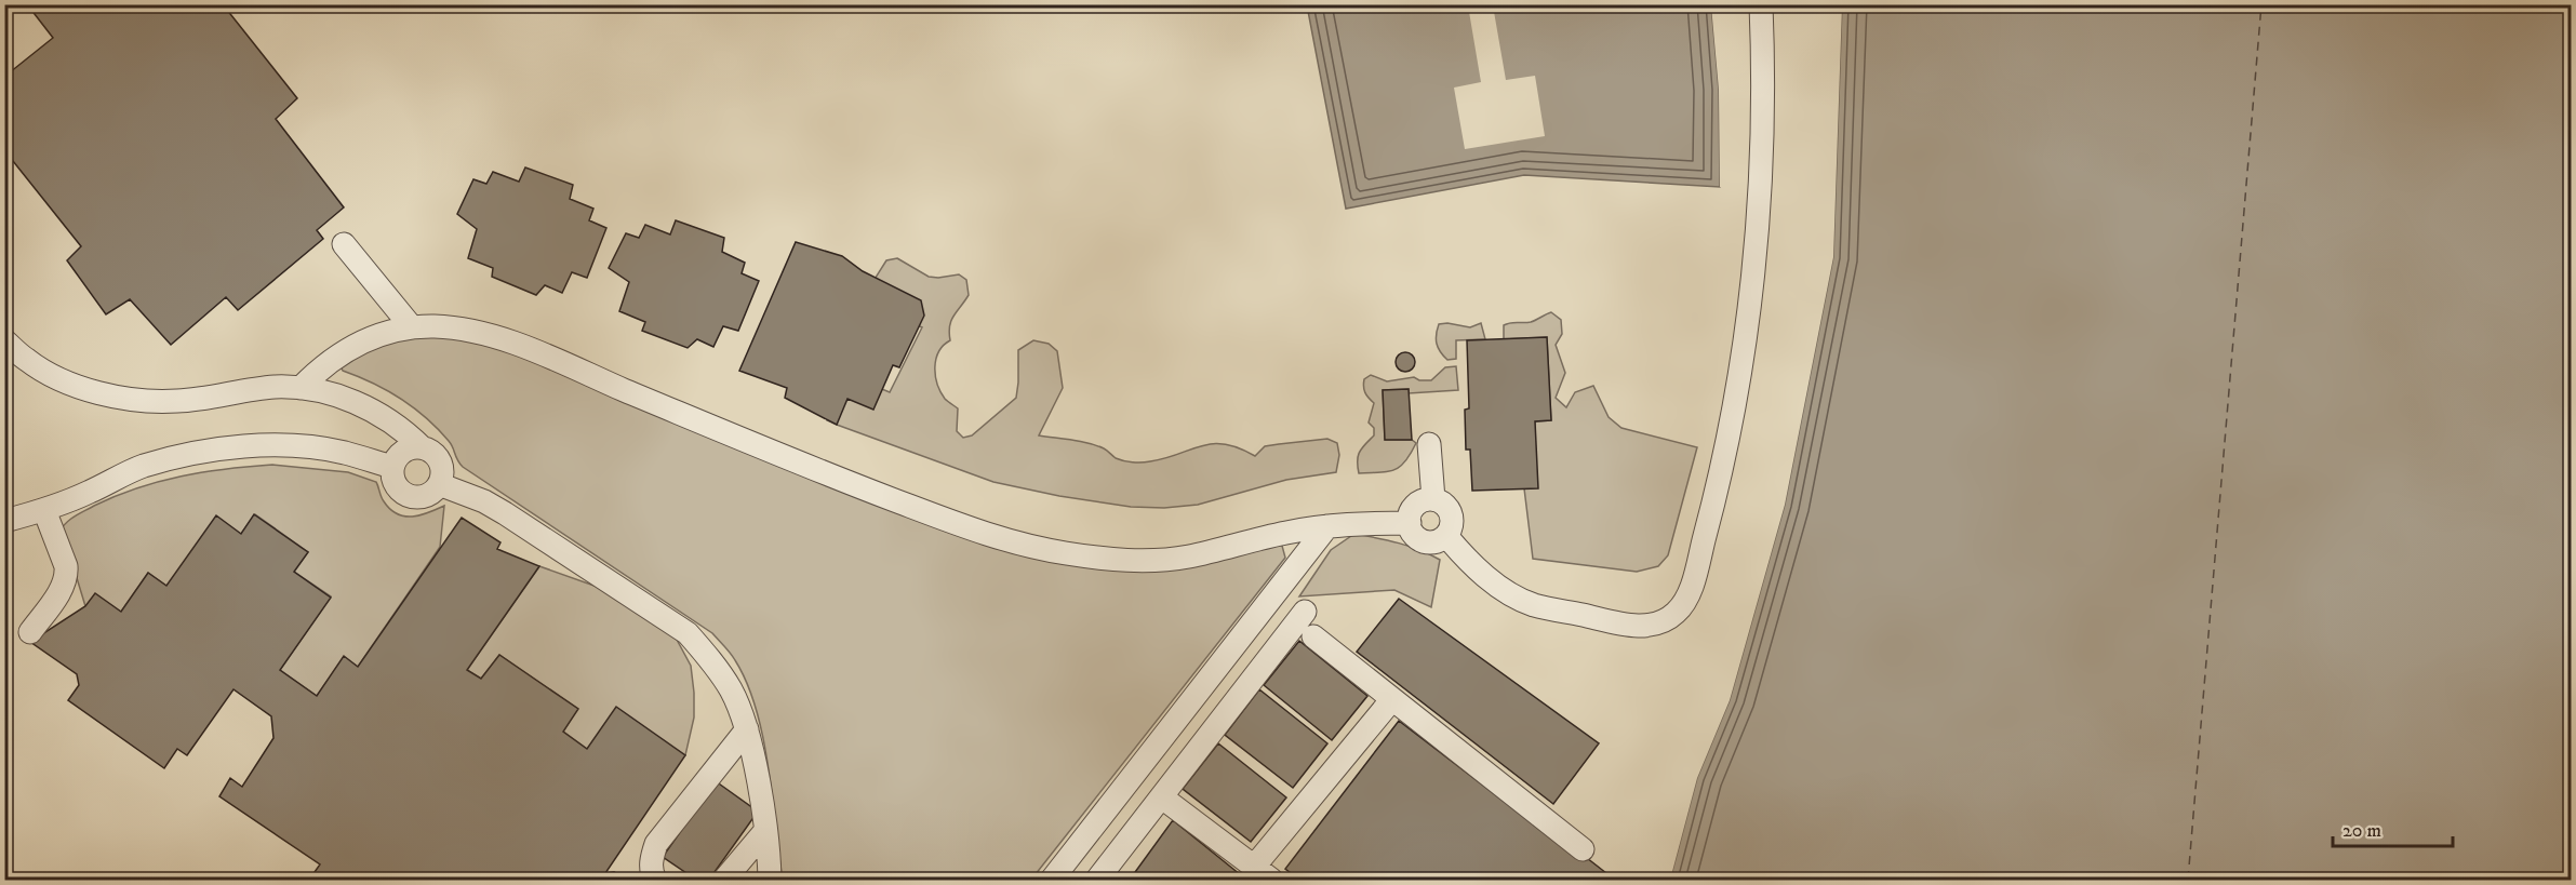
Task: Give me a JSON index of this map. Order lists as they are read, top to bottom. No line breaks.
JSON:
{"scale_bar":"20 m"}
